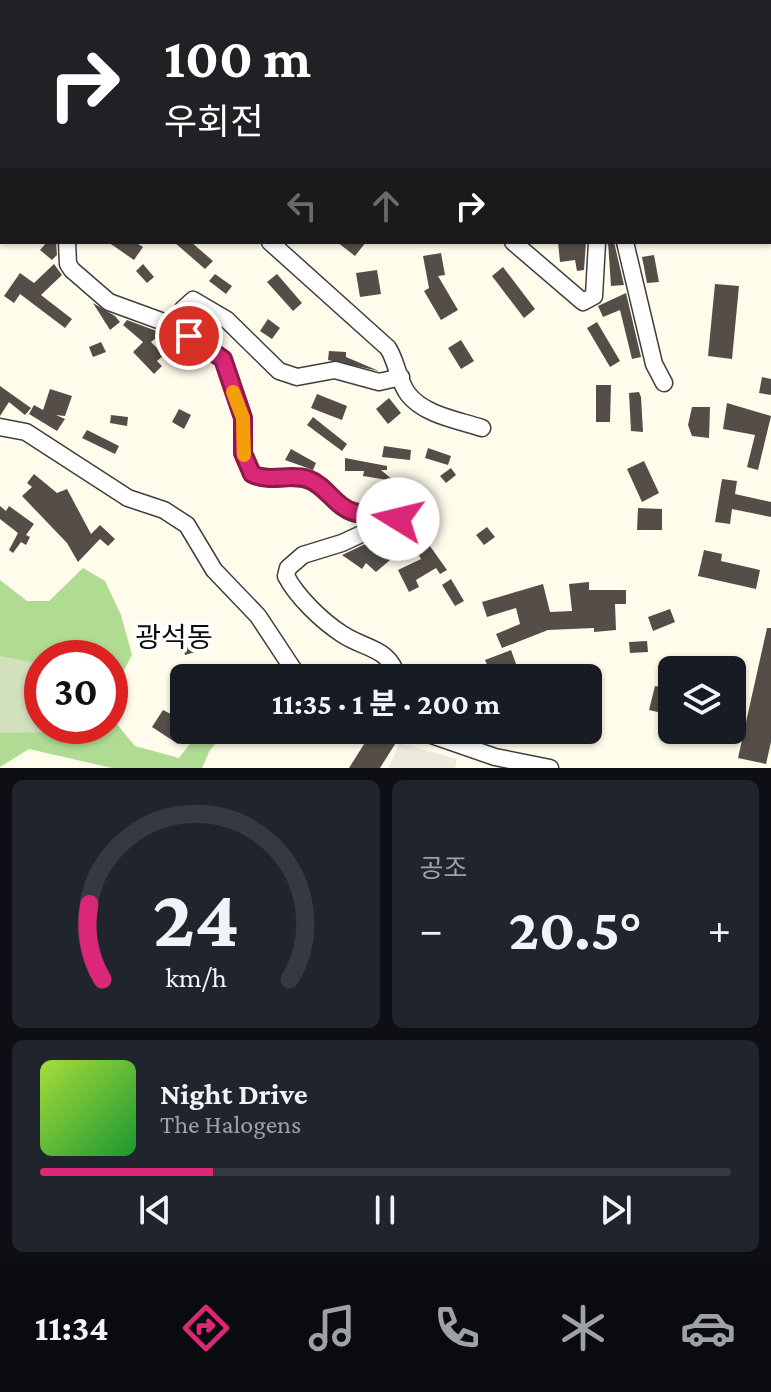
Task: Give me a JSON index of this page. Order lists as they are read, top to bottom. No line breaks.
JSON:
{"districts":["광석동"],"page":{"turn":["100 m","우회전"],"limit":"30","trip":"11:35 · 1 분 · 200 m","tile":"공조","heat":["−","20.5°","+"],"song":["Night Drive","The Halogens"],"tabs":"11:34","gauge":["24","km/h"]}}
